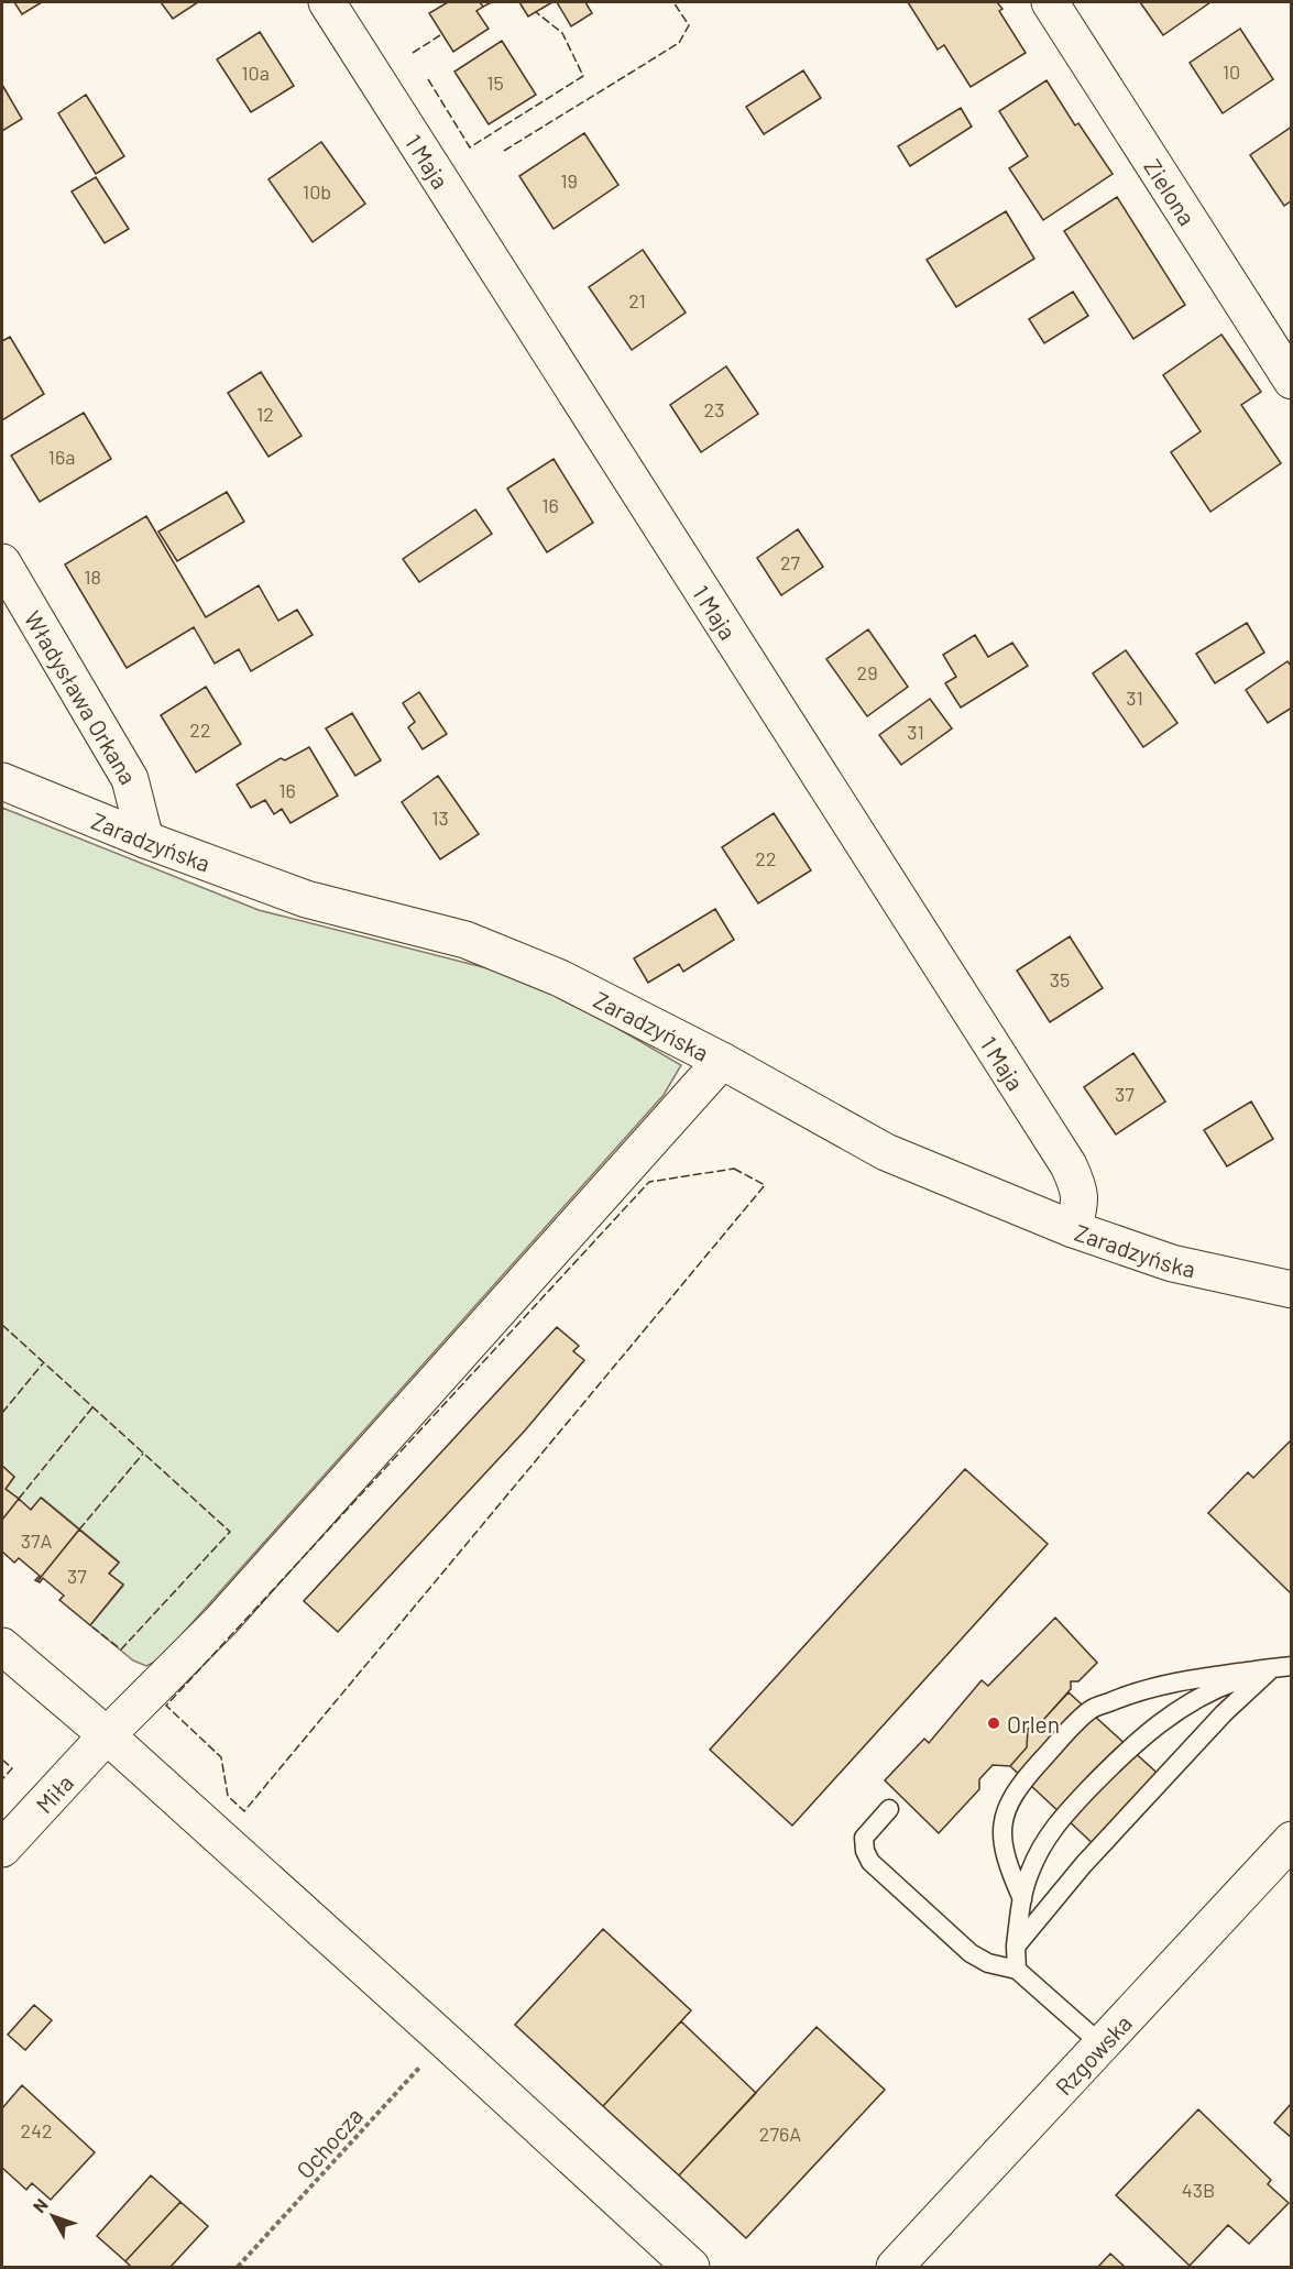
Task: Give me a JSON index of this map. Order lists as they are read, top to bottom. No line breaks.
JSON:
{"streets":{"street":["1 Maja","Zielona","Władysława Orkana","Zaradzyńska","Miła","Rzgowska"],"path":["Ochocza"]},"crossings":[["1 Maja","Zaradzyńska"],["Władysława Orkana","Zaradzyńska"],["Zaradzyńska","Miła"]],"places":["Orlen"],"house_numbers":["10","10a","15","19","10b","21","23","12","16a","16","27","18","29","31","22","31","16","13","22","35","37","37A","37","242","276A","43B"],"north":"top left"}
